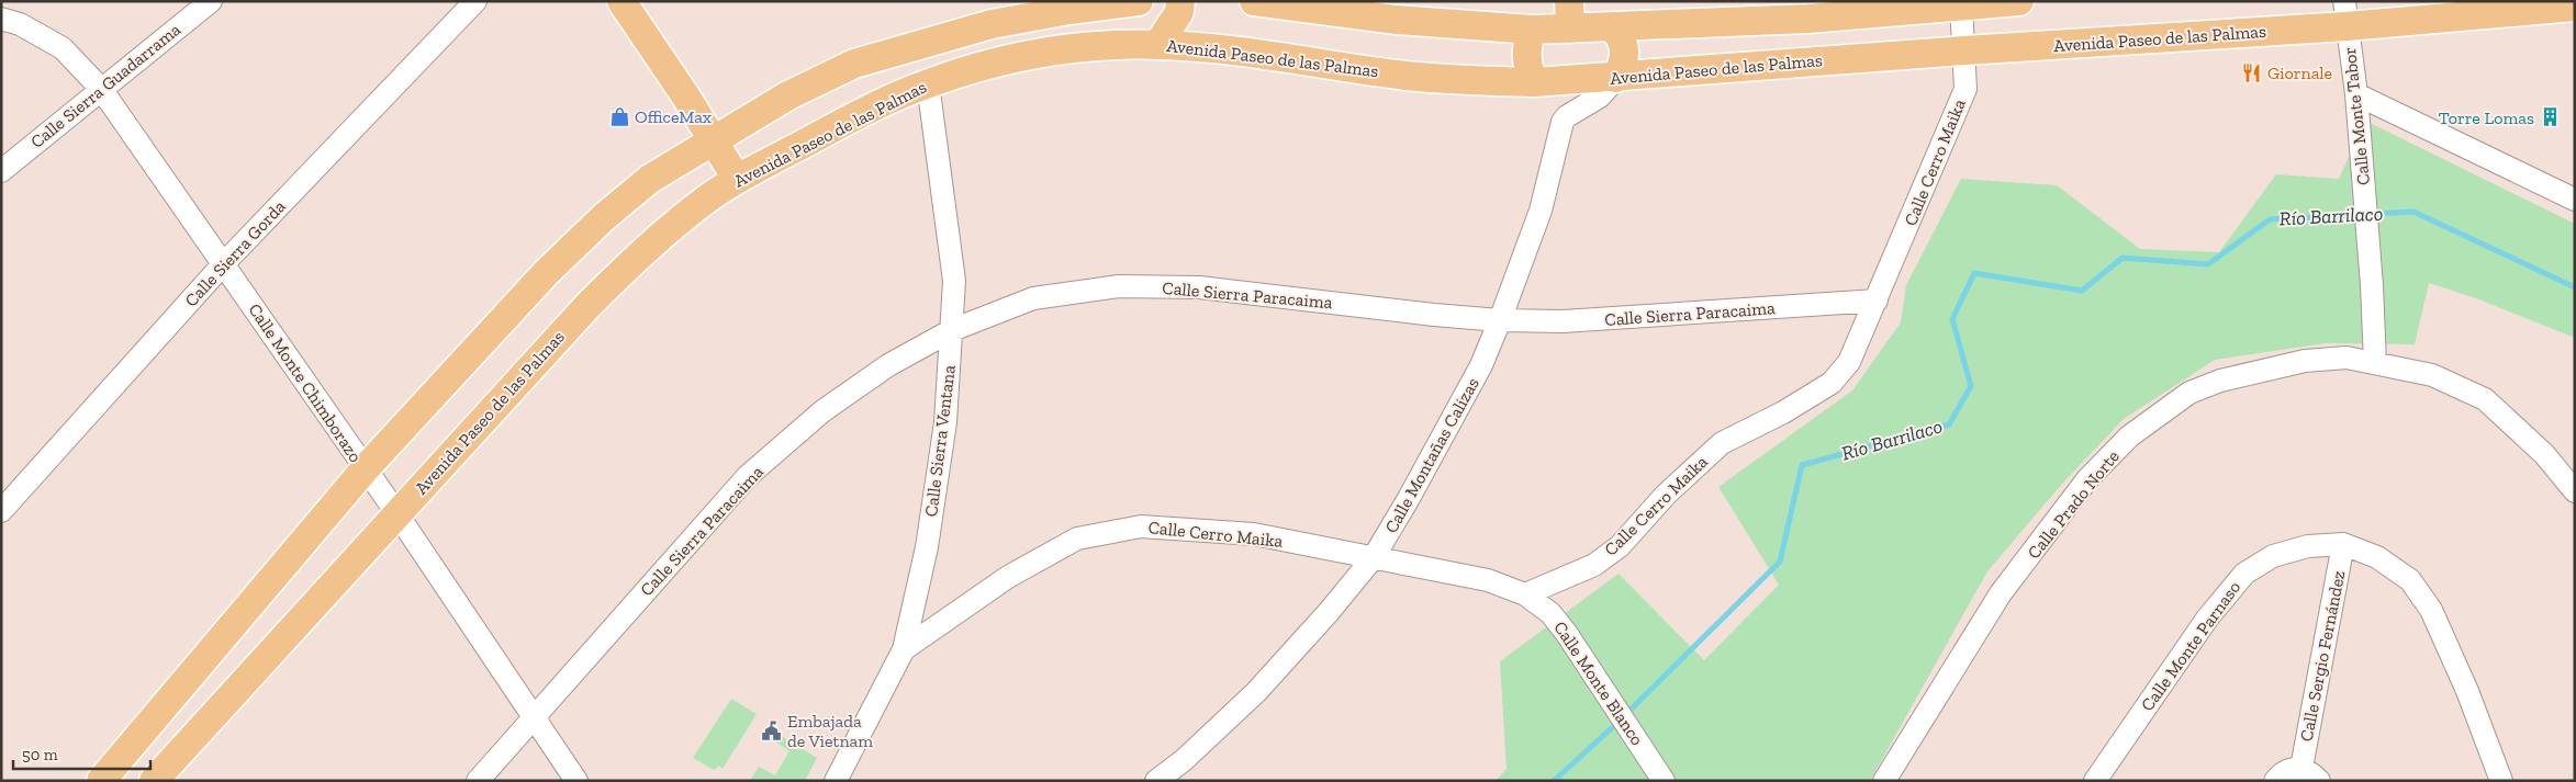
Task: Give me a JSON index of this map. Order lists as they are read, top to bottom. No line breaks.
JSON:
{"streets":{"main road":["Avenida Paseo de las Palmas"],"street":["Calle Sierra Guadarrama","Calle Monte Tabor","Calle Cerro Maika","Calle Sierra Gorda","Calle Sierra Paracaima","Calle Monte Chimborazo","Calle Sierra Ventana","Calle Montañas Calizas","Calle Prado Norte","Calle Monte Parnaso","Calle Sergio Fernández","Calle Monte Blanco"]},"crossings":[["Avenida Paseo de las Palmas","Calle Monte Tabor"],["Avenida Paseo de las Palmas","Calle Cerro Maika"],["Avenida Paseo de las Palmas","Calle Monte Chimborazo"],["Avenida Paseo de las Palmas","Calle Sierra Ventana"],["Avenida Paseo de las Palmas","Calle Montañas Calizas"],["Calle Sierra Guadarrama","Calle Monte Chimborazo"],["Calle Monte Tabor","Calle Prado Norte"],["Calle Cerro Maika","Calle Sierra Paracaima"],["Calle Cerro Maika","Calle Sierra Ventana"],["Calle Cerro Maika","Calle Montañas Calizas"],["Calle Cerro Maika","Calle Monte Blanco"],["Calle Sierra Gorda","Calle Monte Chimborazo"],["Calle Sierra Paracaima","Calle Monte Chimborazo"],["Calle Sierra Paracaima","Calle Sierra Ventana"],["Calle Sierra Paracaima","Calle Montañas Calizas"],["Calle Monte Parnaso","Calle Sergio Fernández"]],"water":["Río Barrilaco"],"places":{"restaurant":["Giornale"],"shop":["OfficeMax"],"building":["Torre Lomas"],"public building":["Embajada de Vietnam"]},"scale_bar":"50 m"}
